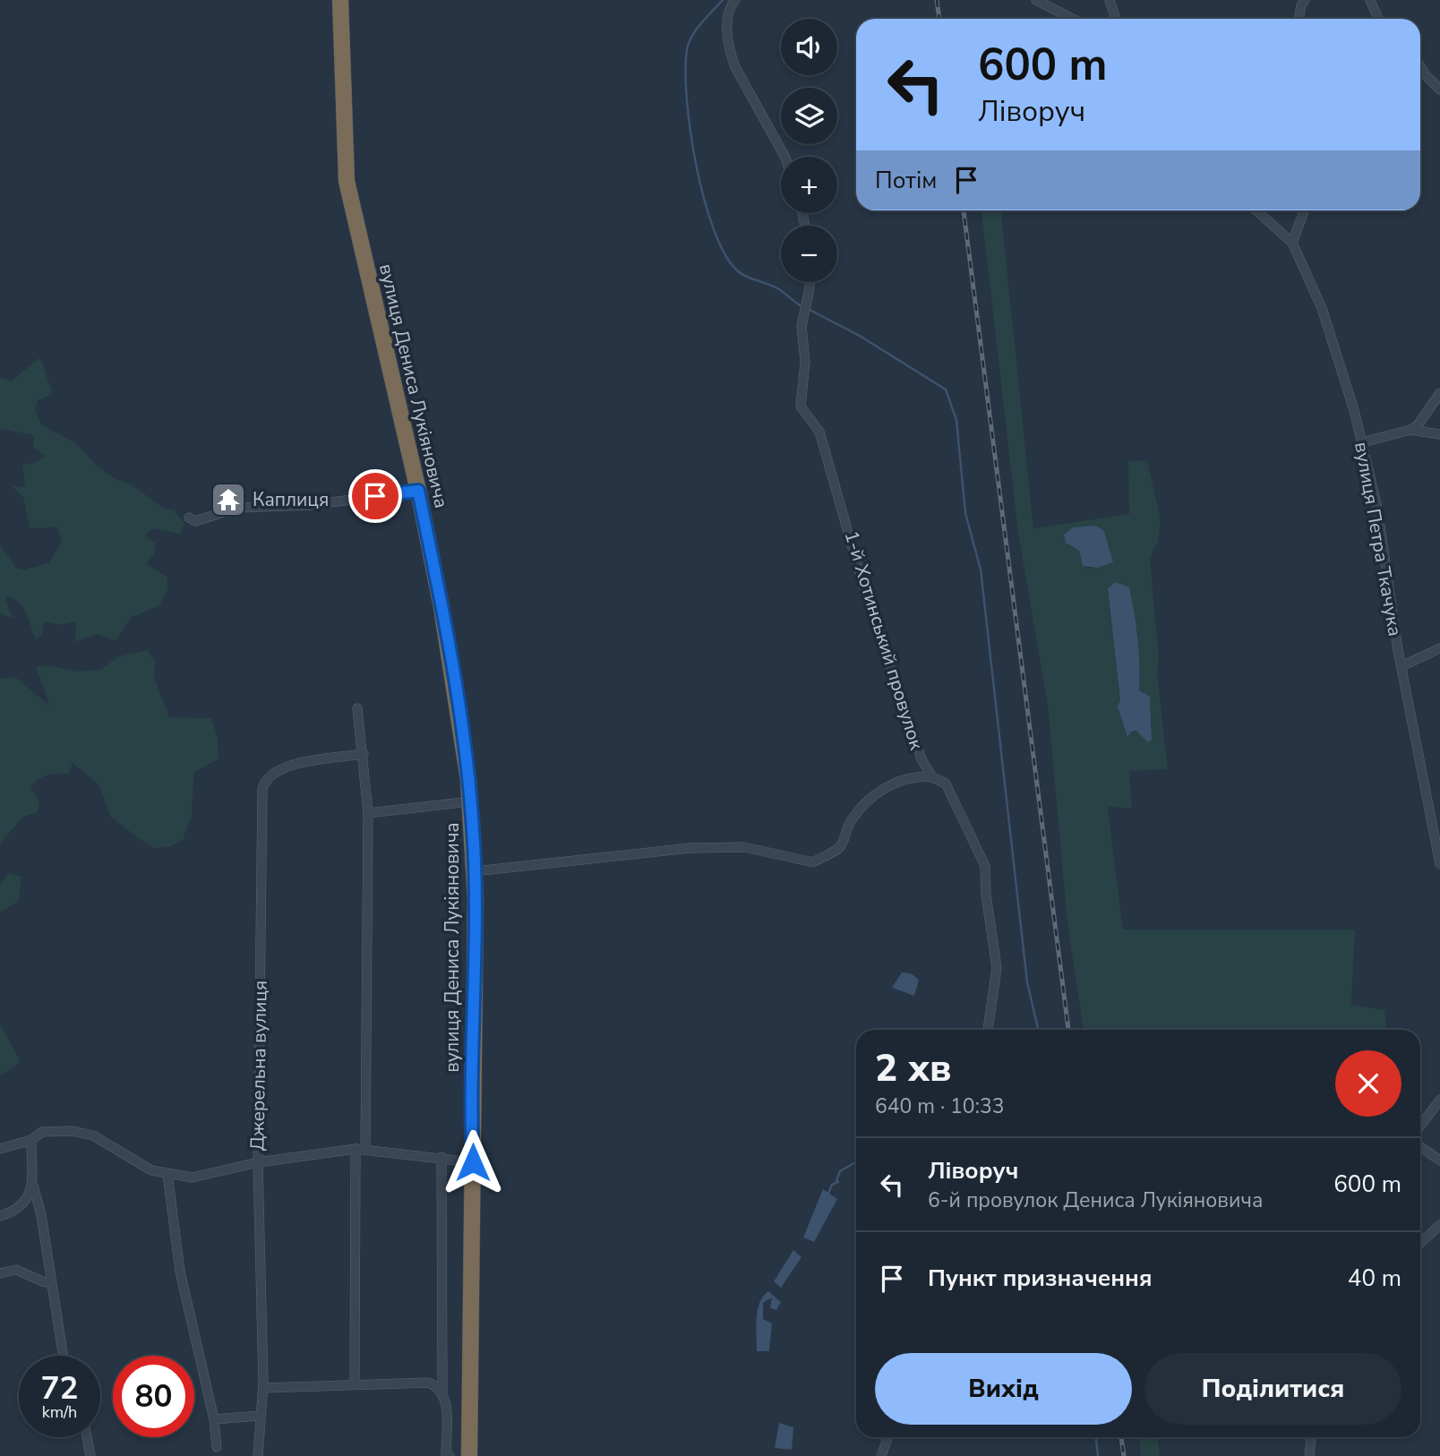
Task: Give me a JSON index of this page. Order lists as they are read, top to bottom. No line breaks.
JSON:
{"streets":{"highway":["вулиця Дениса Лукіяновича"],"street":["вулиця Петра Ткачука","1-й Хотинський провулок","Джерельна вулиця"]},"places":{"temple":["Каплиця"]},"page":{"map_buttons":["+","−"],"turn":["600 m","Ліворуч"],"then":"Потім","heading":["2 хв","640 m · 10:33"],"list":[{"name":"Ліворуч","note":"6-й провулок Дениса Лукіяновича","value":"600 m"},{"name":"Пункт призначення","value":"40 m"}],"buttons":["Вихід","Поділитися"],"speed":"72 km/h","limit":"80"}}
